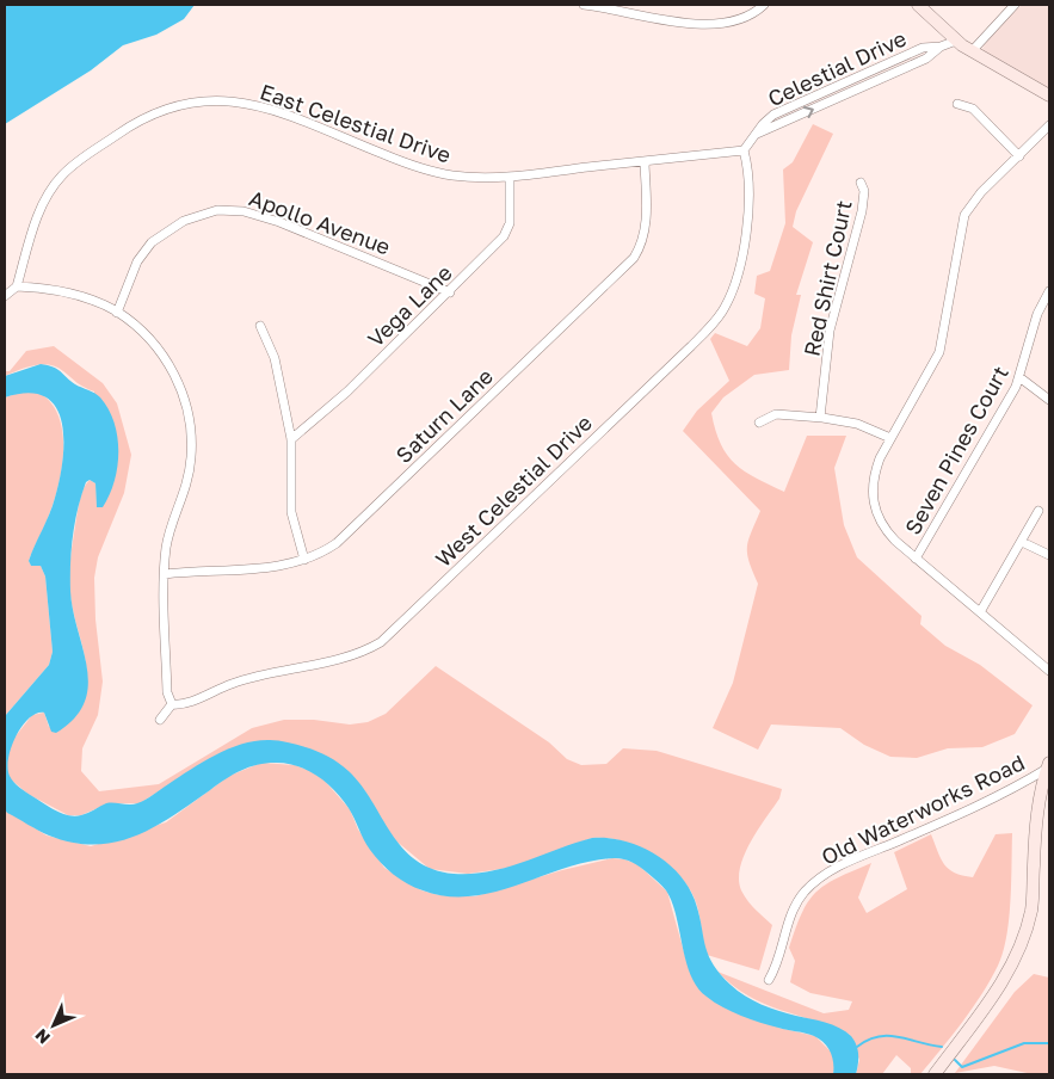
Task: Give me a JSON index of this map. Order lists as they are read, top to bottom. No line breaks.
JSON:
{"streets":{"street":["Celestial Drive","East Celestial Drive","Apollo Avenue","Red Shirt Court","Vega Lane","Saturn Lane","Seven Pines Court","West Celestial Drive","Old Waterworks Road"]},"crossings":[["Celestial Drive","East Celestial Drive"],["Celestial Drive","West Celestial Drive"],["East Celestial Drive","Vega Lane"],["East Celestial Drive","Saturn Lane"],["East Celestial Drive","West Celestial Drive"],["Apollo Avenue","Vega Lane"]],"north":"bottom left"}
